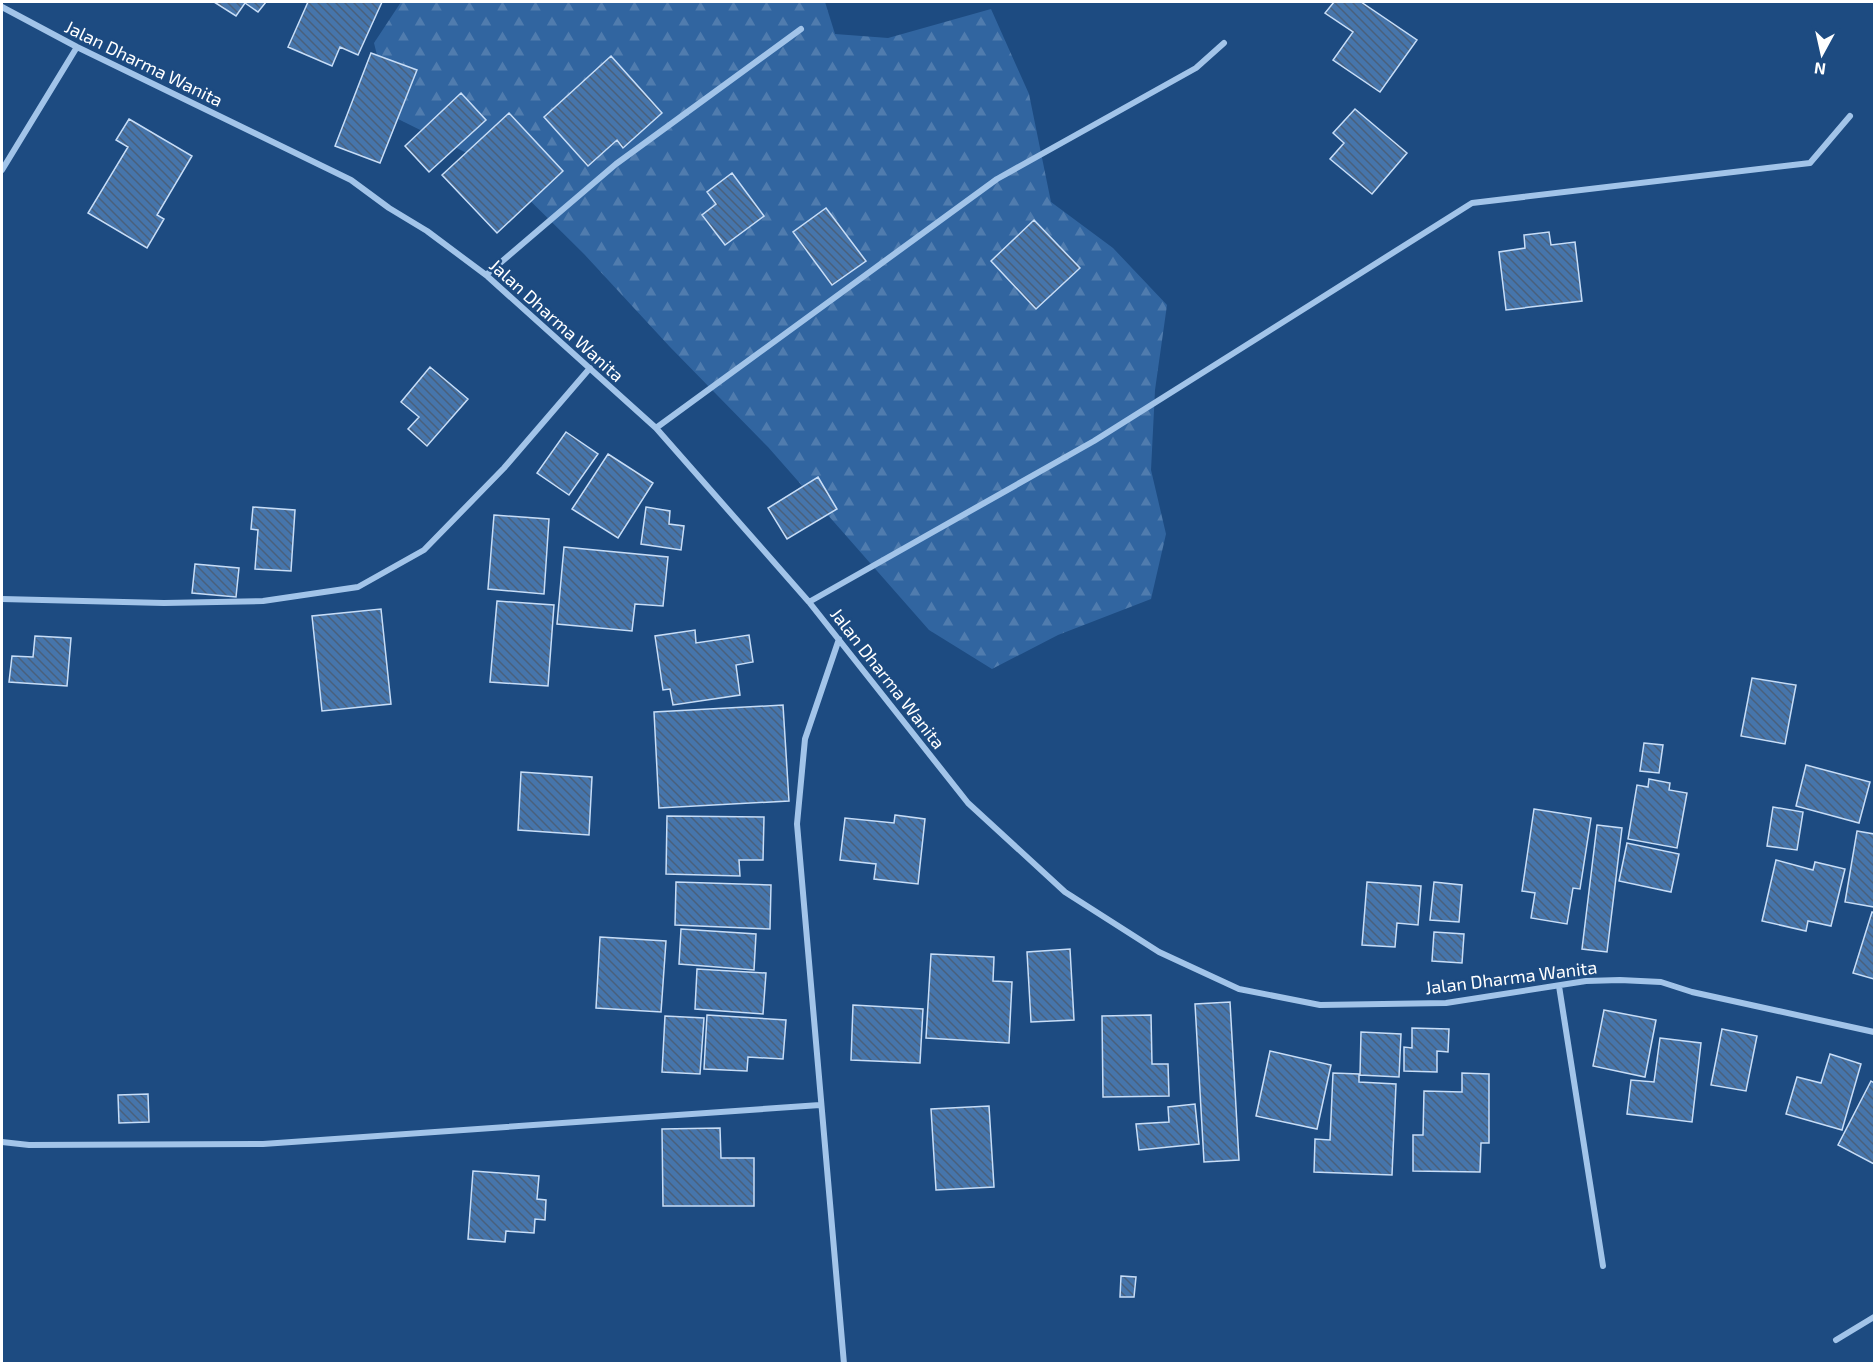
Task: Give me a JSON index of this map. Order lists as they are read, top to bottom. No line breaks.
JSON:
{"streets":{"street":["Jalan Dharma Wanita"]},"north":"bottom"}
